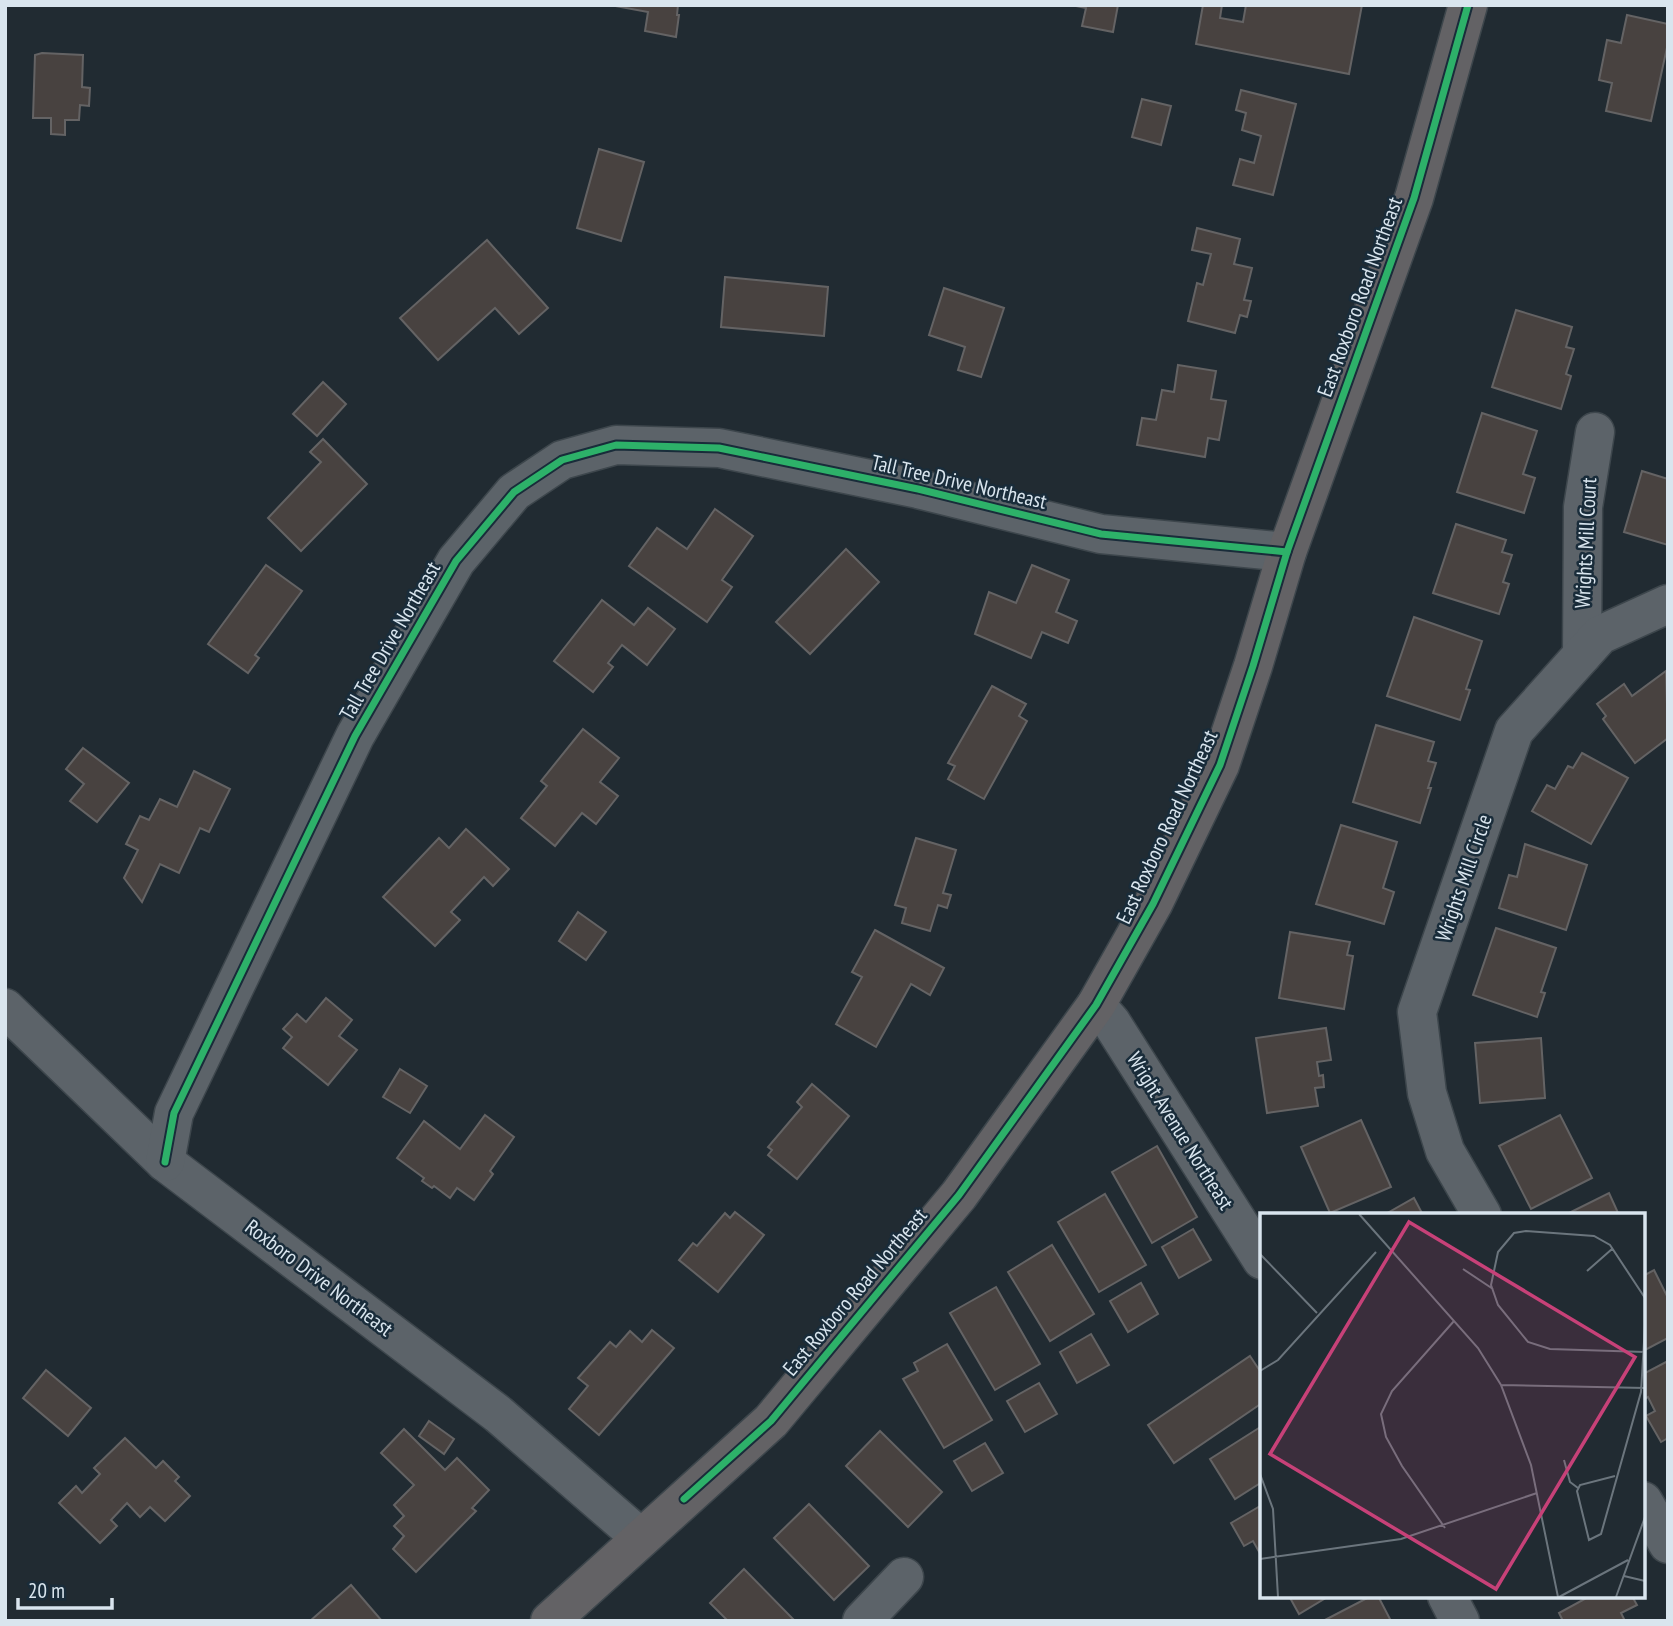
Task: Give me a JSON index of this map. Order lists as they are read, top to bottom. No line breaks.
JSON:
{"streets":{"main road":["East Roxboro Road Northeast"],"street":["Tall Tree Drive Northeast","Wrights Mill Court","Wrights Mill Circle","Wright Avenue Northeast","Roxboro Drive Northeast"]},"crossings":[["East Roxboro Road Northeast","Tall Tree Drive Northeast"],["East Roxboro Road Northeast","Wright Avenue Northeast"],["East Roxboro Road Northeast","Roxboro Drive Northeast"],["Tall Tree Drive Northeast","Roxboro Drive Northeast"],["Wrights Mill Court","Wrights Mill Circle"]],"scale_bar":"20 m"}
